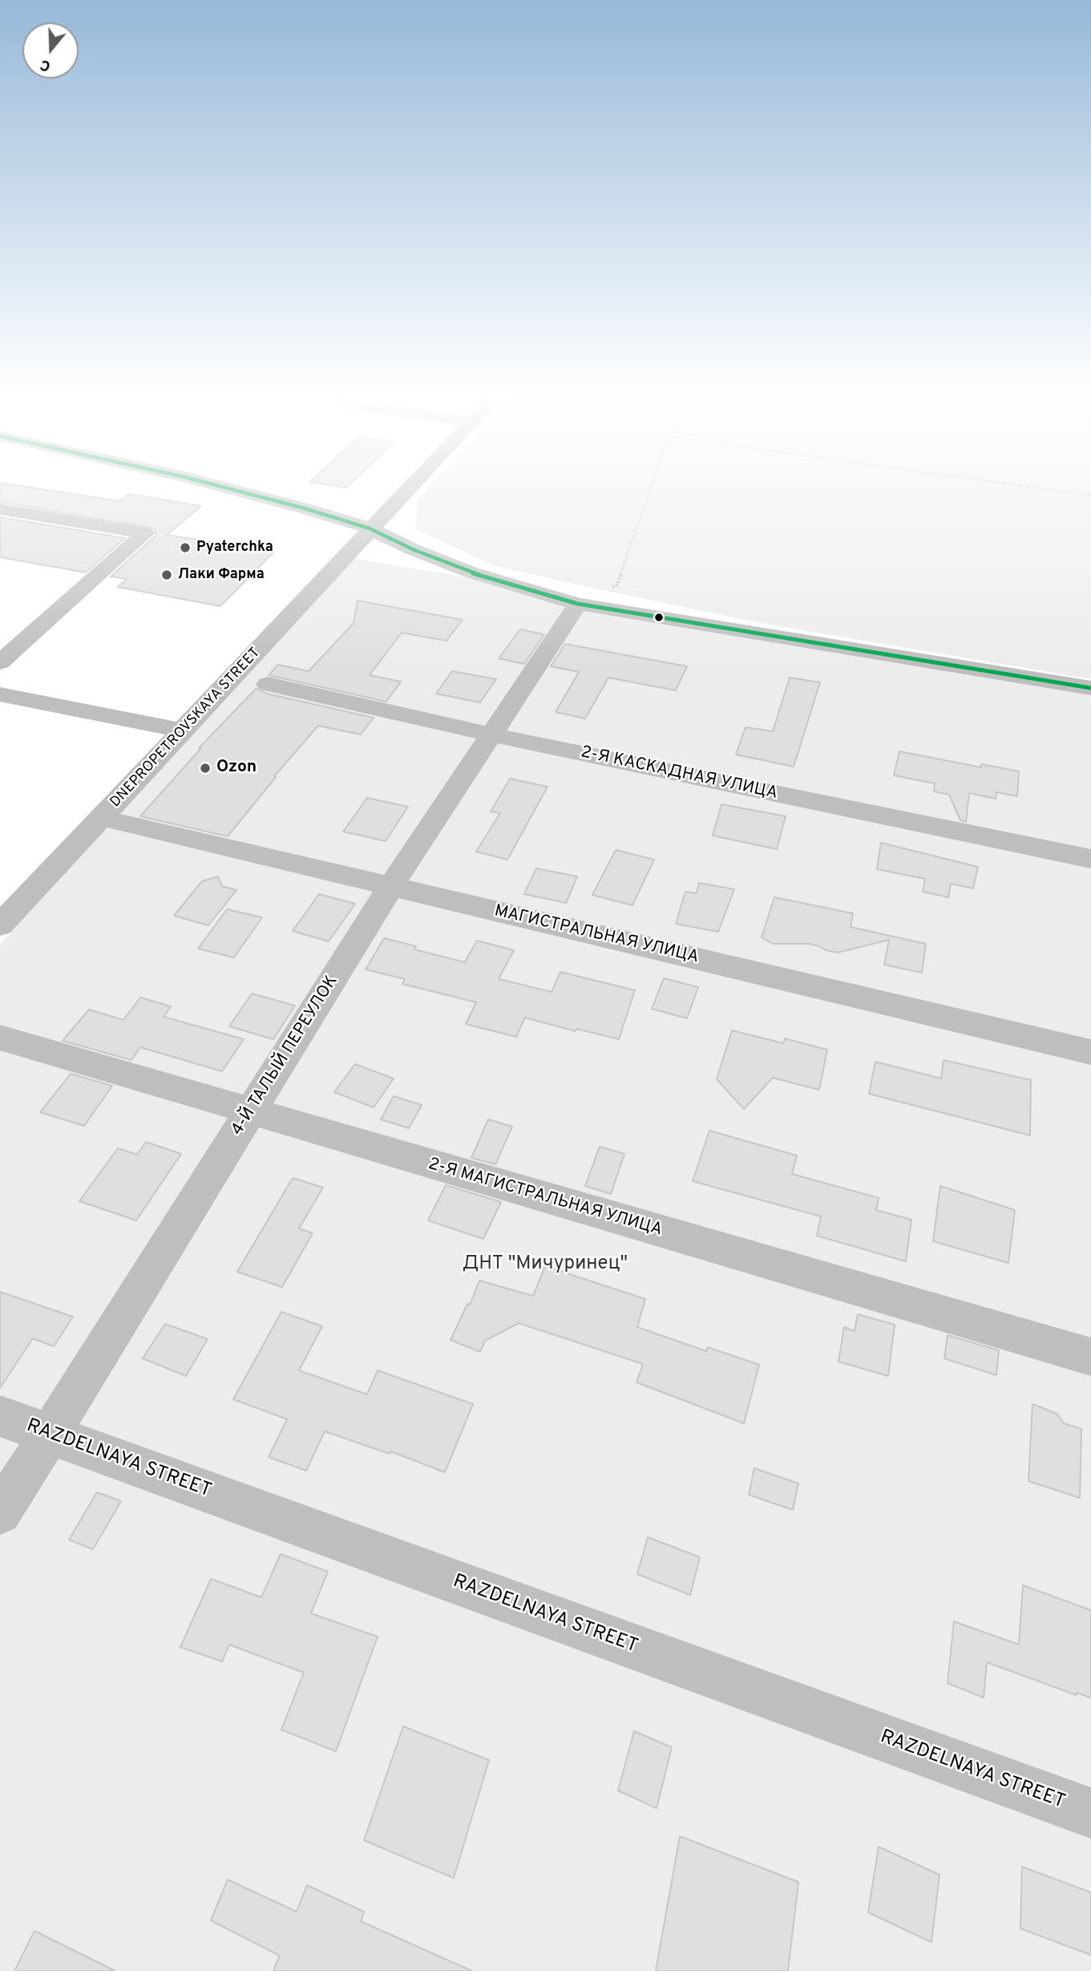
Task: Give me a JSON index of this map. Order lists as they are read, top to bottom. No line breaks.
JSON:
{"streets":{"street":["DNEPROPETROVSKAYA STREET","2-Я КАСКАДНАЯ УЛИЦА","МАГИСТРАЛЬНАЯ УЛИЦА","4-Й ТАЛЫЙ ПЕРЕУЛОК","2-Я МАГИСТРАЛЬНАЯ УЛИЦА","RAZDELNAYA STREET"]},"crossings":[["DNEPROPETROVSKAYA STREET","МАГИСТРАЛЬНАЯ УЛИЦА"],["2-Я КАСКАДНАЯ УЛИЦА","4-Й ТАЛЫЙ ПЕРЕУЛОК"],["МАГИСТРАЛЬНАЯ УЛИЦА","4-Й ТАЛЫЙ ПЕРЕУЛОК"],["4-Й ТАЛЫЙ ПЕРЕУЛОК","2-Я МАГИСТРАЛЬНАЯ УЛИЦА"],["4-Й ТАЛЫЙ ПЕРЕУЛОК","RAZDELNAYA STREET"]],"parks":["ДНТ \"Мичуринец\""],"places":["Pyaterchka","Лаки Фарма","Ozon"],"north":"bottom"}
